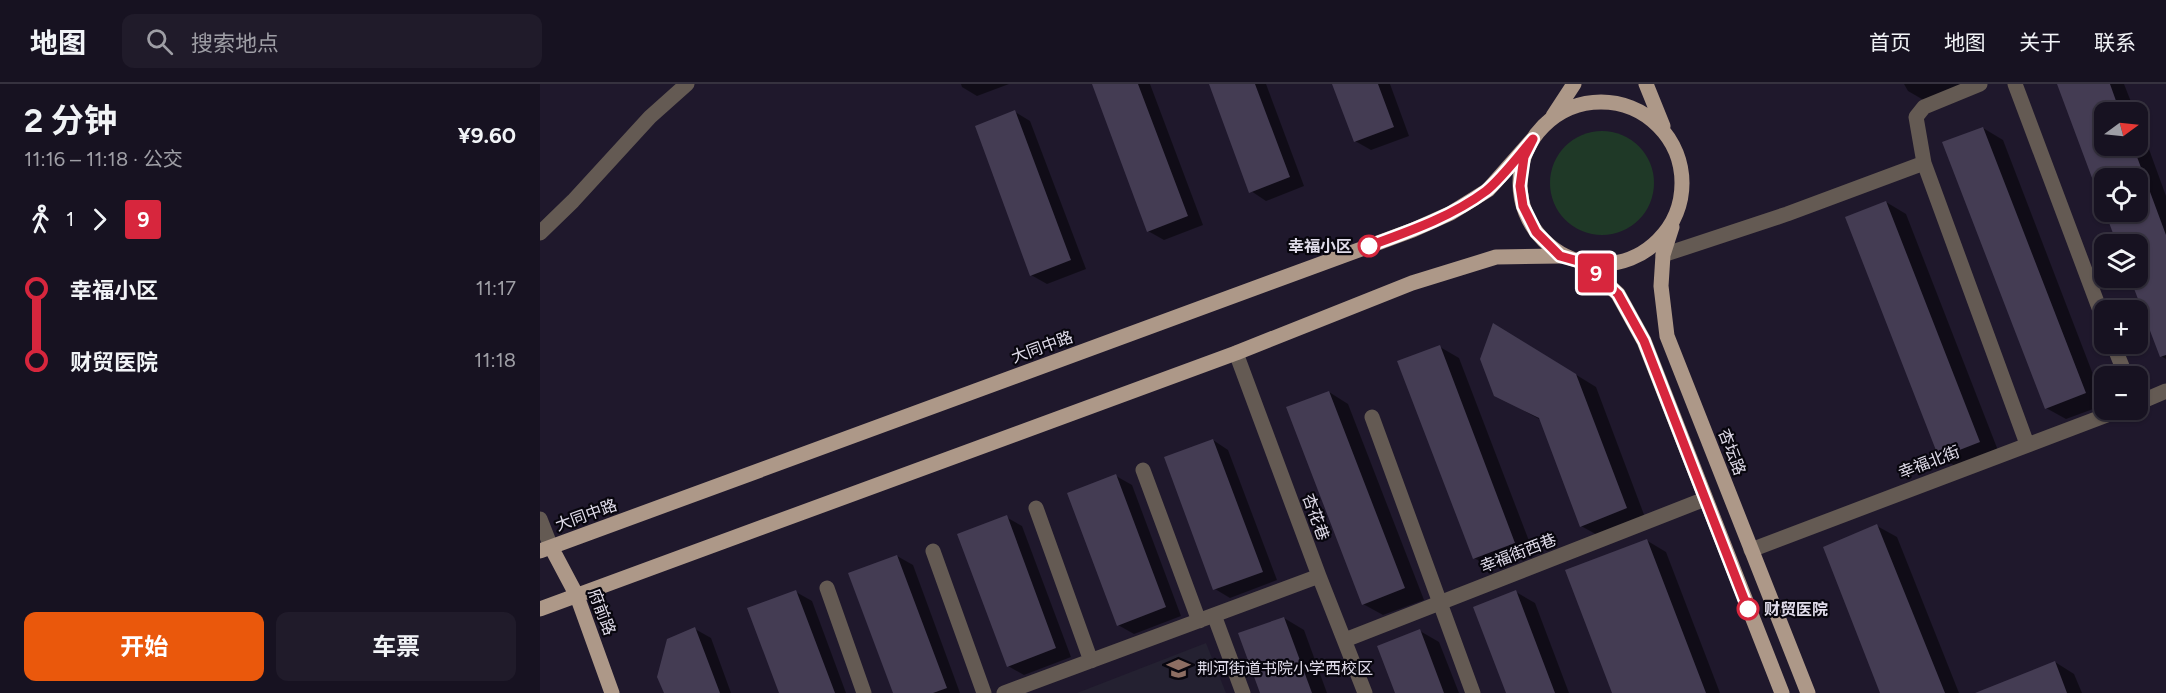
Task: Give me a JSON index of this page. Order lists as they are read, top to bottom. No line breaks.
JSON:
{"streets":{"main road":["大同中路","杏坛路","府前路"],"street":["幸福北街","杏花巷","幸福街西巷"]},"crossings":[["大同中路","杏坛路"],["大同中路","府前路"],["杏坛路","幸福北街"],["杏花巷","幸福街西巷"]],"places":{"other":["幸福小区","财贸医院"],"school or university":["荆河街道书院小学西校区"]},"lines":["bus line 9"],"north":"right","page":{"header":"地图","search":"搜索地点","nav":["首页","地图","关于","联系"],"heading":["2 分钟","11:16 – 11:18 · 公交","¥9.60"],"on_map":"9","map_buttons":["+","−"],"legs":["1","9"],"list":[{"name":"幸福小区","value":"11:17"},{"name":"财贸医院","value":"11:18"}],"buttons":["开始","车票"]}}
